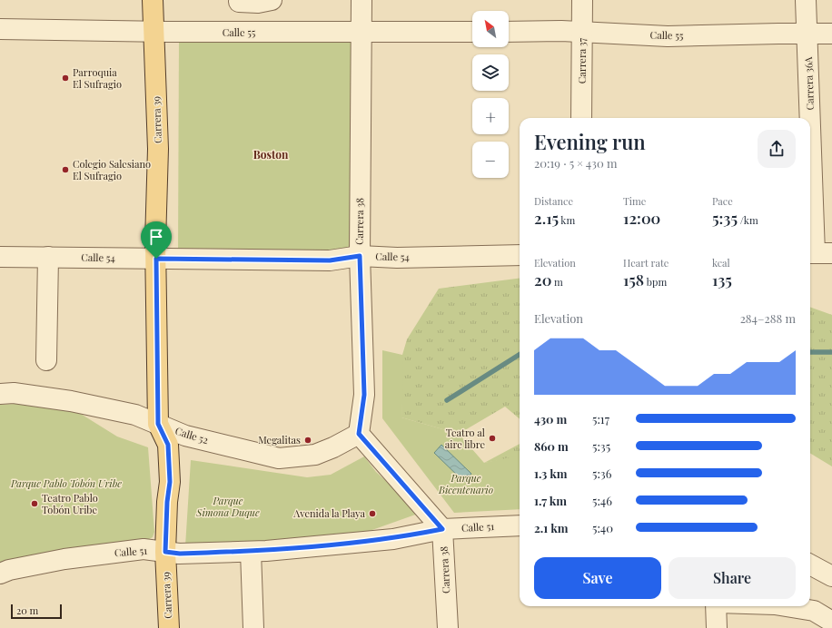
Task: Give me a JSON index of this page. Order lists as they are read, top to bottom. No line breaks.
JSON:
{"streets":{"main road":["Carrera 39"],"street":["Calle 55","Carrera 37","Carrera 36A","Carrera 38","Calle 54","Calle 52","Calle 51"]},"crossings":[["Calle 55","Carrera 37"],["Calle 55","Carrera 36A"],["Calle 55","Carrera 39"],["Calle 55","Carrera 38"],["Carrera 39","Calle 54"],["Carrera 39","Calle 52"],["Carrera 39","Calle 51"],["Carrera 38","Calle 54"],["Carrera 38","Calle 52"],["Carrera 38","Calle 51"]],"districts":["Boston"],"parks":["Parque Bicentenario","Parque Pablo Tobón Uribe","Parque Simona Duque"],"places":["Parroquia El Sufragio","Colegio Salesiano El Sufragio","Teatro al aire libre","Megalitas","Teatro Pablo Tobón Uribe","Avenida la Playa"],"scale_bar":"20 m","north":"top left","page":{"map_buttons":["+","−"],"heading":["Evening run","20:19 · 5 × 430 m"],"stats":[["Distance","2.15 km"],["Time","12:00"],["Pace","5:35 /km"],["Elevation","20 m"],["Heart rate","158 bpm"],["kcal","135"]],"chart":["Elevation","284–288 m"],"list":[{"name":"430 m","note":"5:17"},{"name":"860 m","note":"5:35"},{"name":"1.3 km","note":"5:36"},{"name":"1.7 km","note":"5:46"},{"name":"2.1 km","note":"5:40"}],"buttons":["Save","Share"],"scale":"20 m"}}
